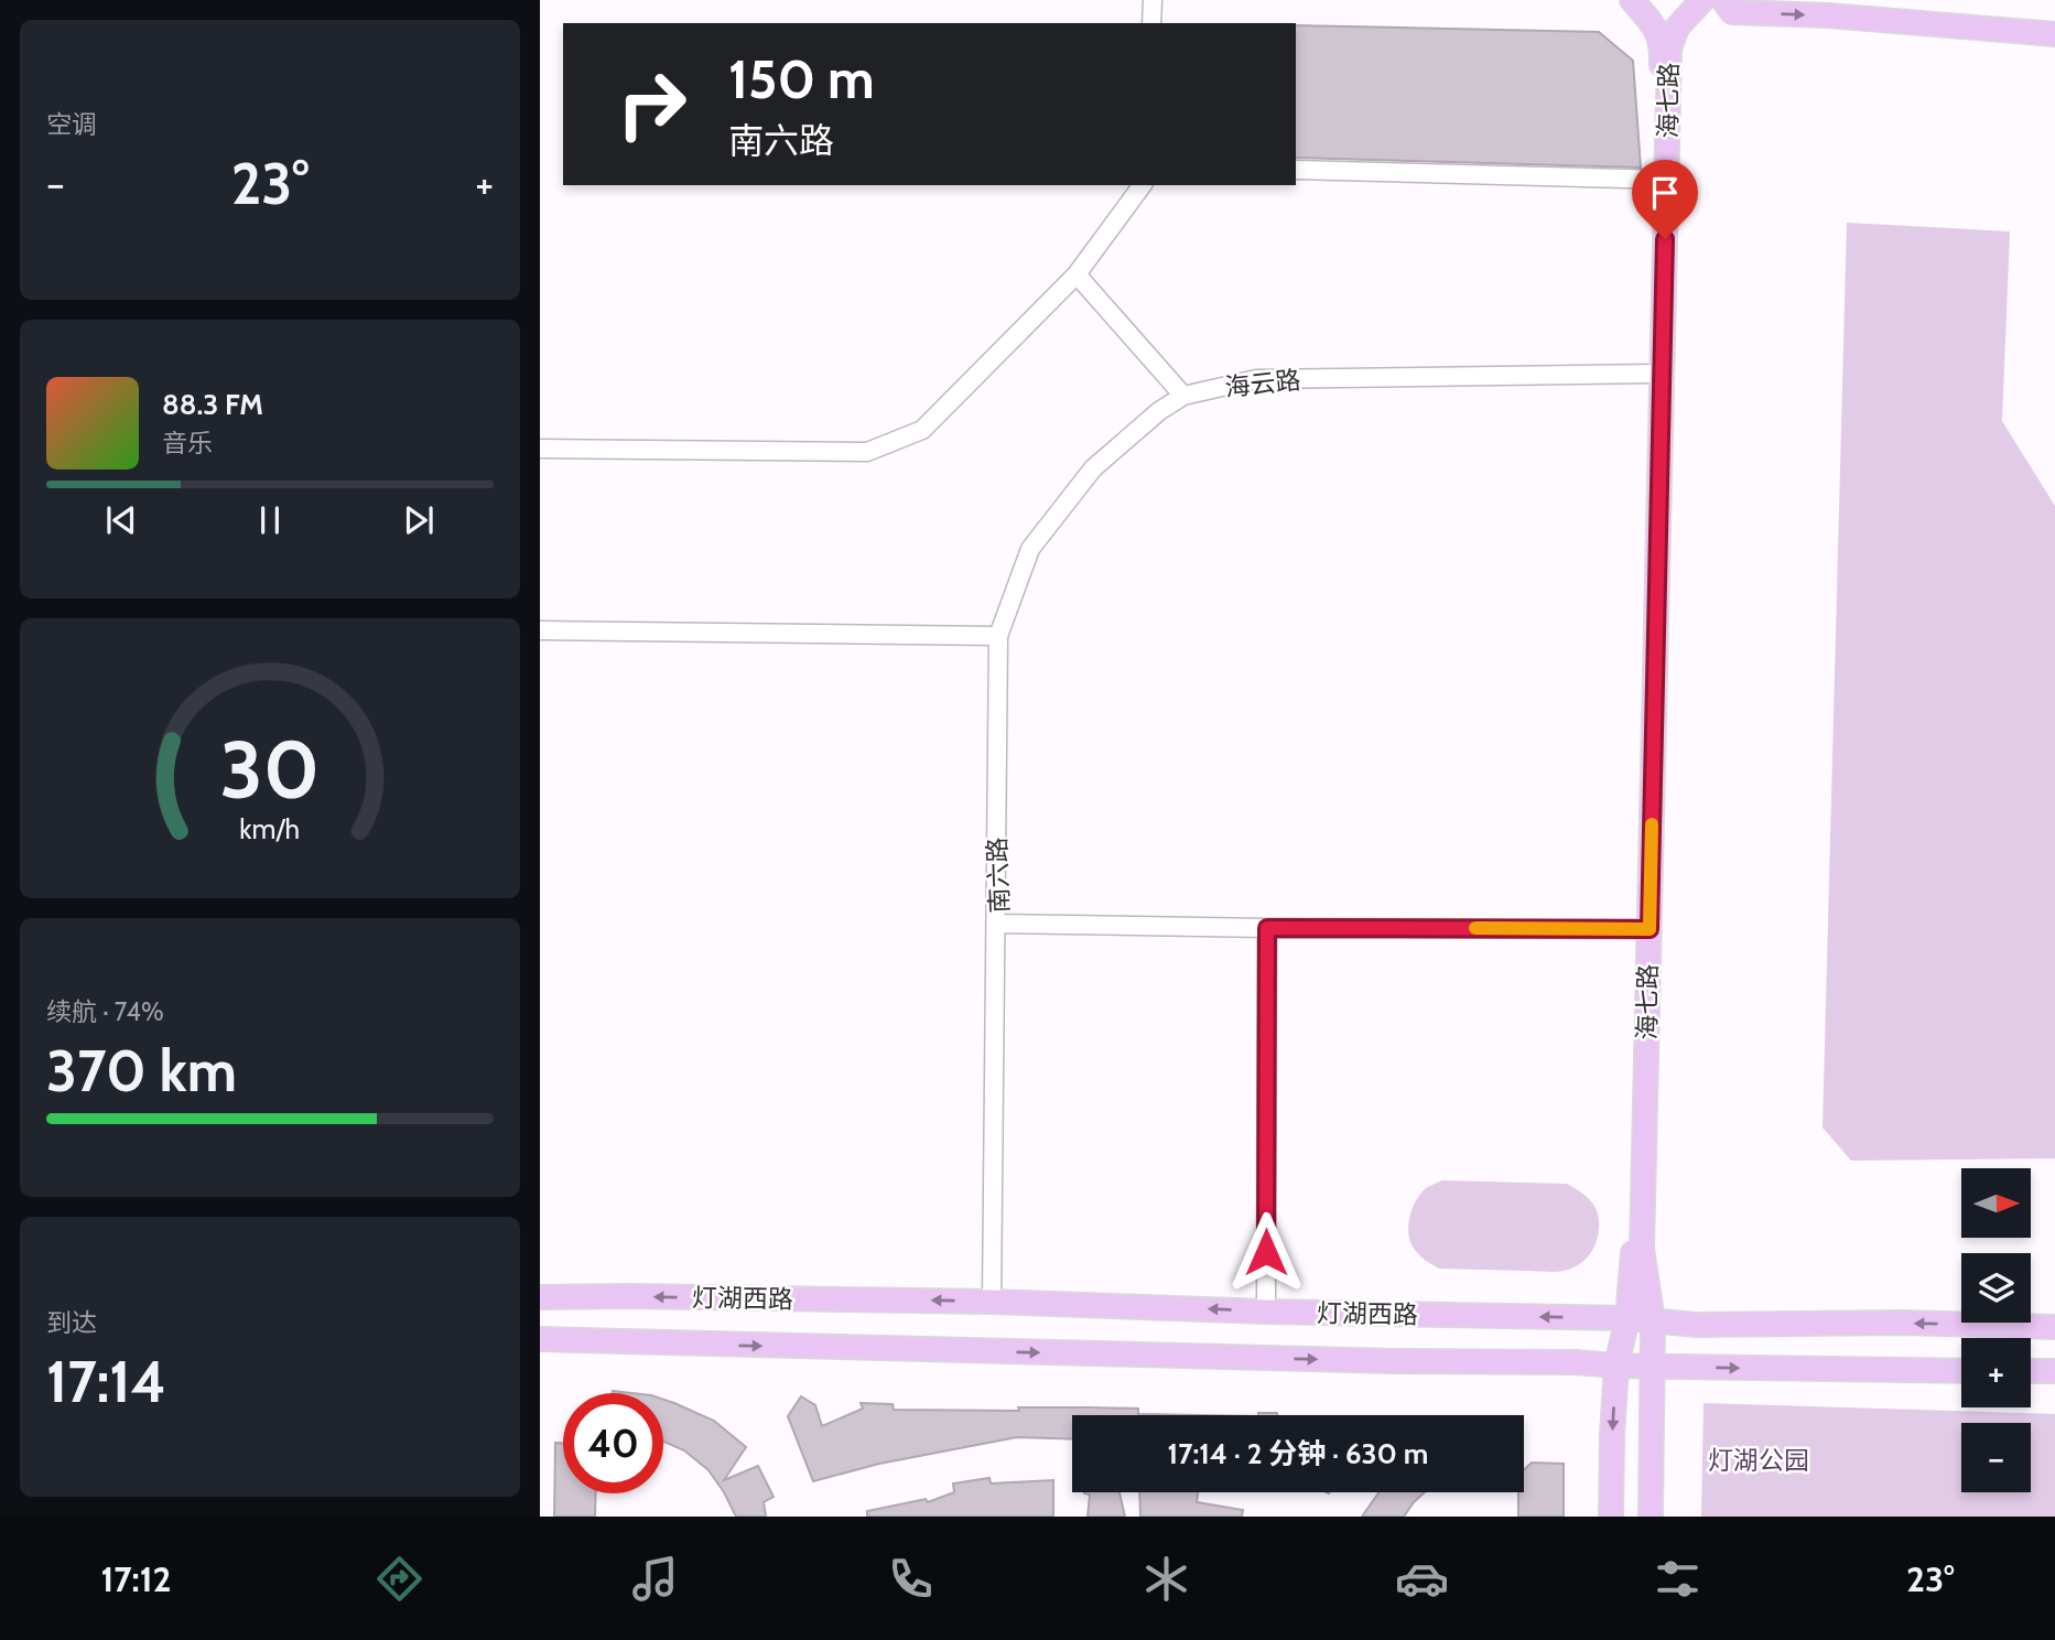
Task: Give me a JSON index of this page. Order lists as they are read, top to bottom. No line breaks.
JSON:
{"streets":{"main road":["海七路","灯湖西路"],"street":["海云路","南六路"]},"crossings":[["海七路","海云路"],["海七路","南六路"],["海七路","灯湖西路"],["海云路","南六路"]],"parks":["灯湖公园"],"north":"right","page":{"tile":["空调",["续航 · 74%","370 km"],["到达","17:14"]],"turn":["150 m","南六路"],"heat":["−","23°","+"],"song":["88.3 FM","音乐"],"map_buttons":["+","−"],"limit":"40","trip":"17:14 · 2 分钟 · 630 m","tabs":["17:12","23°"],"gauge":["30","km/h"]}}
